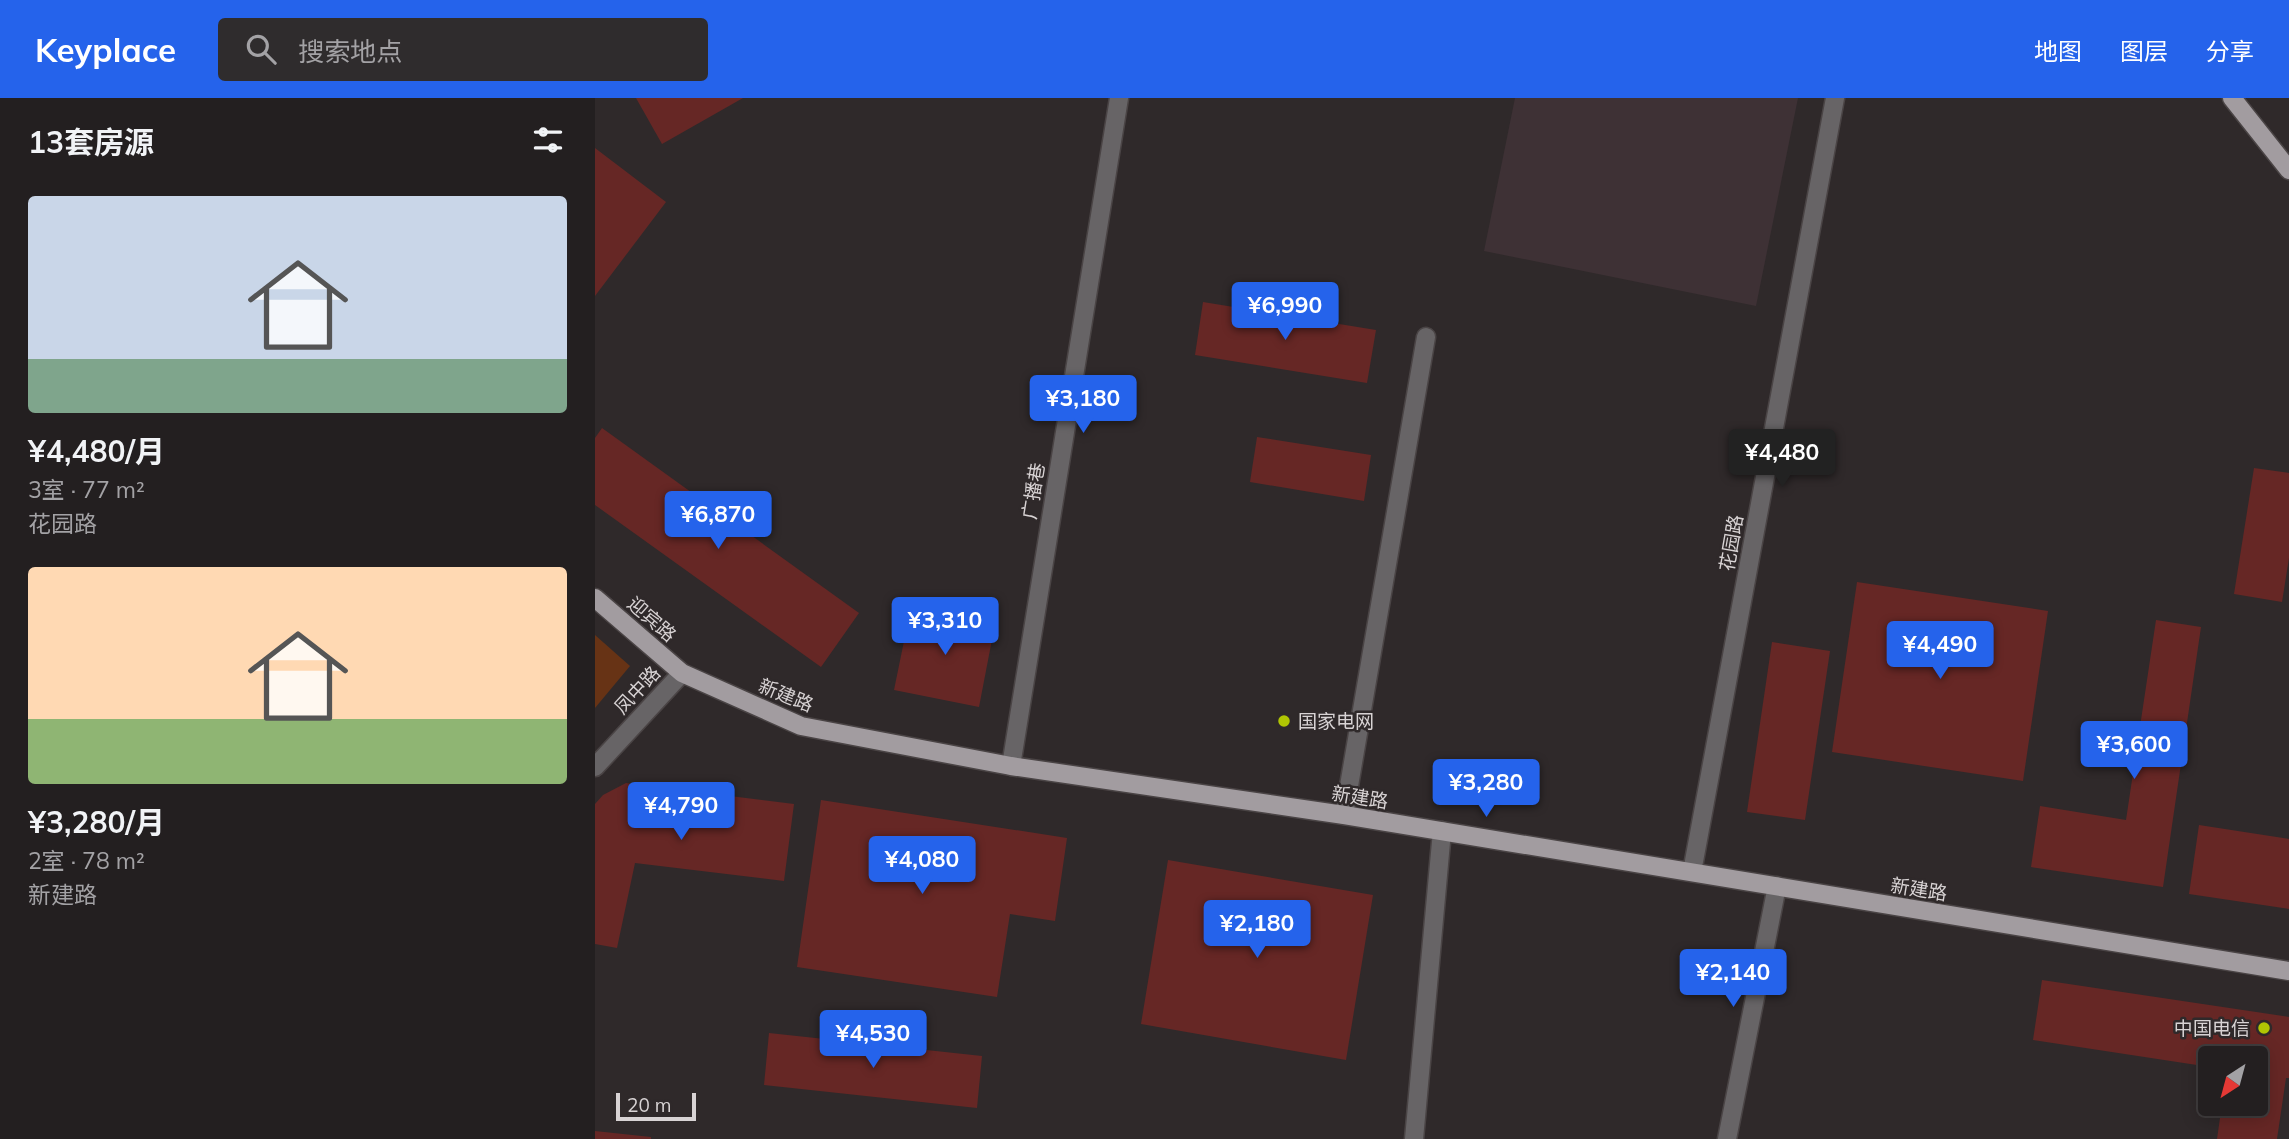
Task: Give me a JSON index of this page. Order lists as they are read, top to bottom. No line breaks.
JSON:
{"streets":{"main road":["迎宾路","新建路"],"street":["广播巷","花园路","凤中路"]},"crossings":[["广播巷","新建路"],["花园路","新建路"],["迎宾路","凤中路"],["迎宾路","新建路"],["凤中路","新建路"]],"places":["国家电网","中国电信"],"scale_bar":"20 m","north":"bottom left","page":{"header":"Keyplace","search":"搜索地点","nav":["地图","图层","分享"],"heading":"13套房源","list":[{"name":"¥4,480/月","note":"3室 · 77 m² · 花园路"},{"name":"¥3,280/月","note":"2室 · 78 m² · 新建路"}],"price":["¥6,990","¥3,180","¥4,480","¥6,870","¥3,310","¥4,490","¥3,600","¥3,280","¥4,790","¥4,080","¥2,180","¥2,140","¥4,530"],"scale":"20 m"}}
